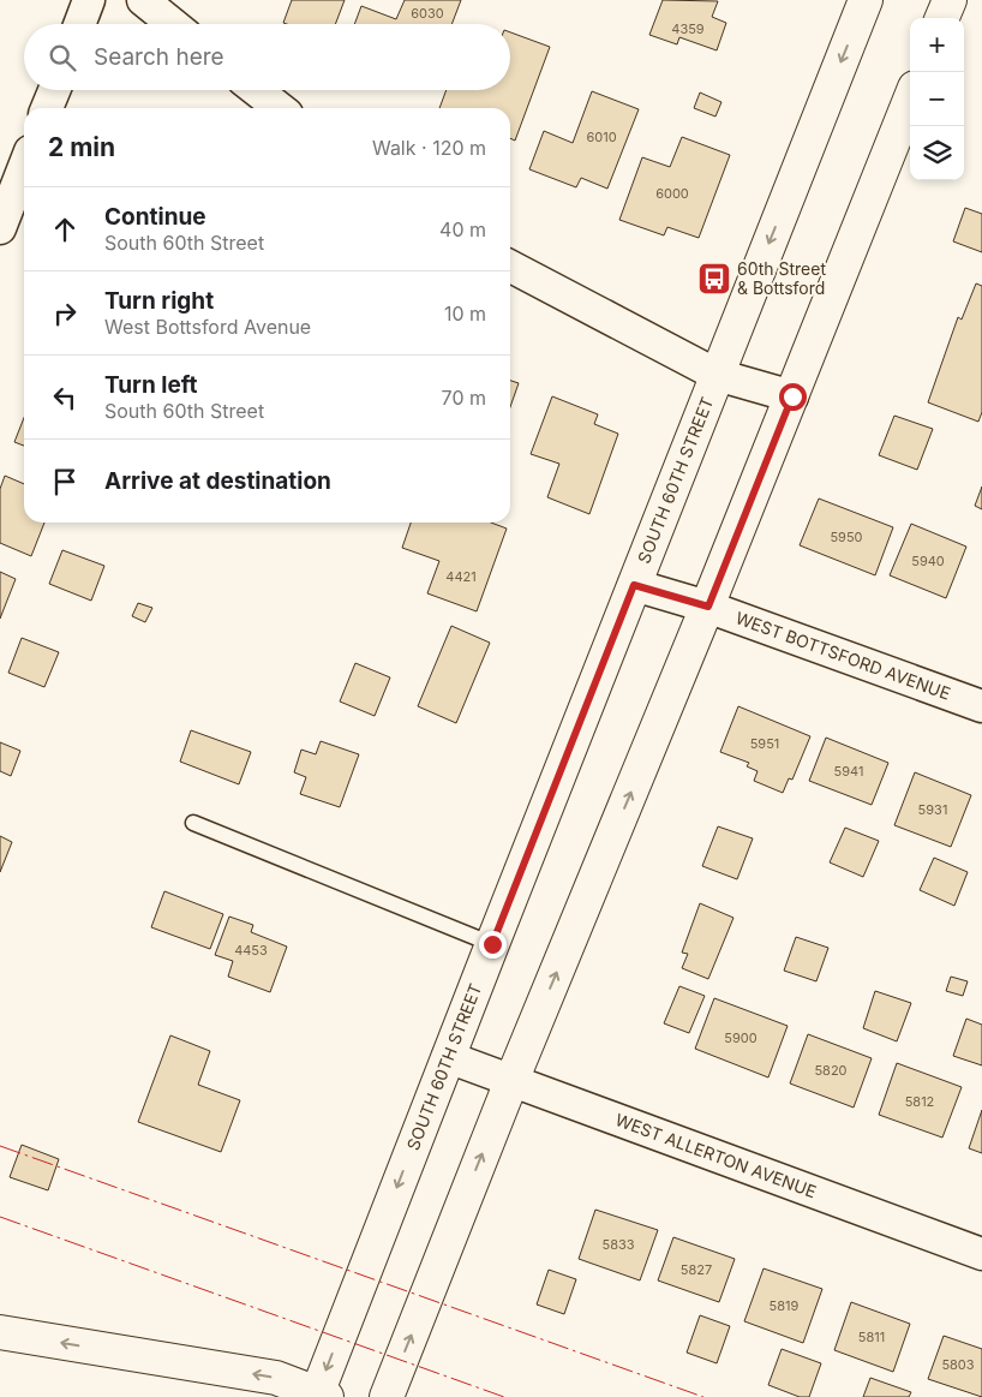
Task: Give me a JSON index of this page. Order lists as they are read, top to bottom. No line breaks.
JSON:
{"streets":{"main road":["SOUTH 60TH STREET"],"street":["WEST BOTTSFORD AVENUE","WEST ALLERTON AVENUE"]},"crossings":[["SOUTH 60TH STREET","WEST BOTTSFORD AVENUE"],["SOUTH 60TH STREET","WEST ALLERTON AVENUE"]],"places":{"bus stop":["60th Street & Bottsford"]},"house_numbers":["6030","4359","6010","6000","5950","5940","4421","5951","5941","5931","4453","5900","5820","5812","5833","5827","5819","5811","5803"],"page":{"map_buttons":["+","−"],"search":"Search here","heading":["2 min","Walk · 120 m"],"list":[["Continue","South 60th Street","40 m"],["Turn right","West Bottsford Avenue","10 m"],["Turn left","South 60th Street","70 m"],"Arrive at destination"]}}
